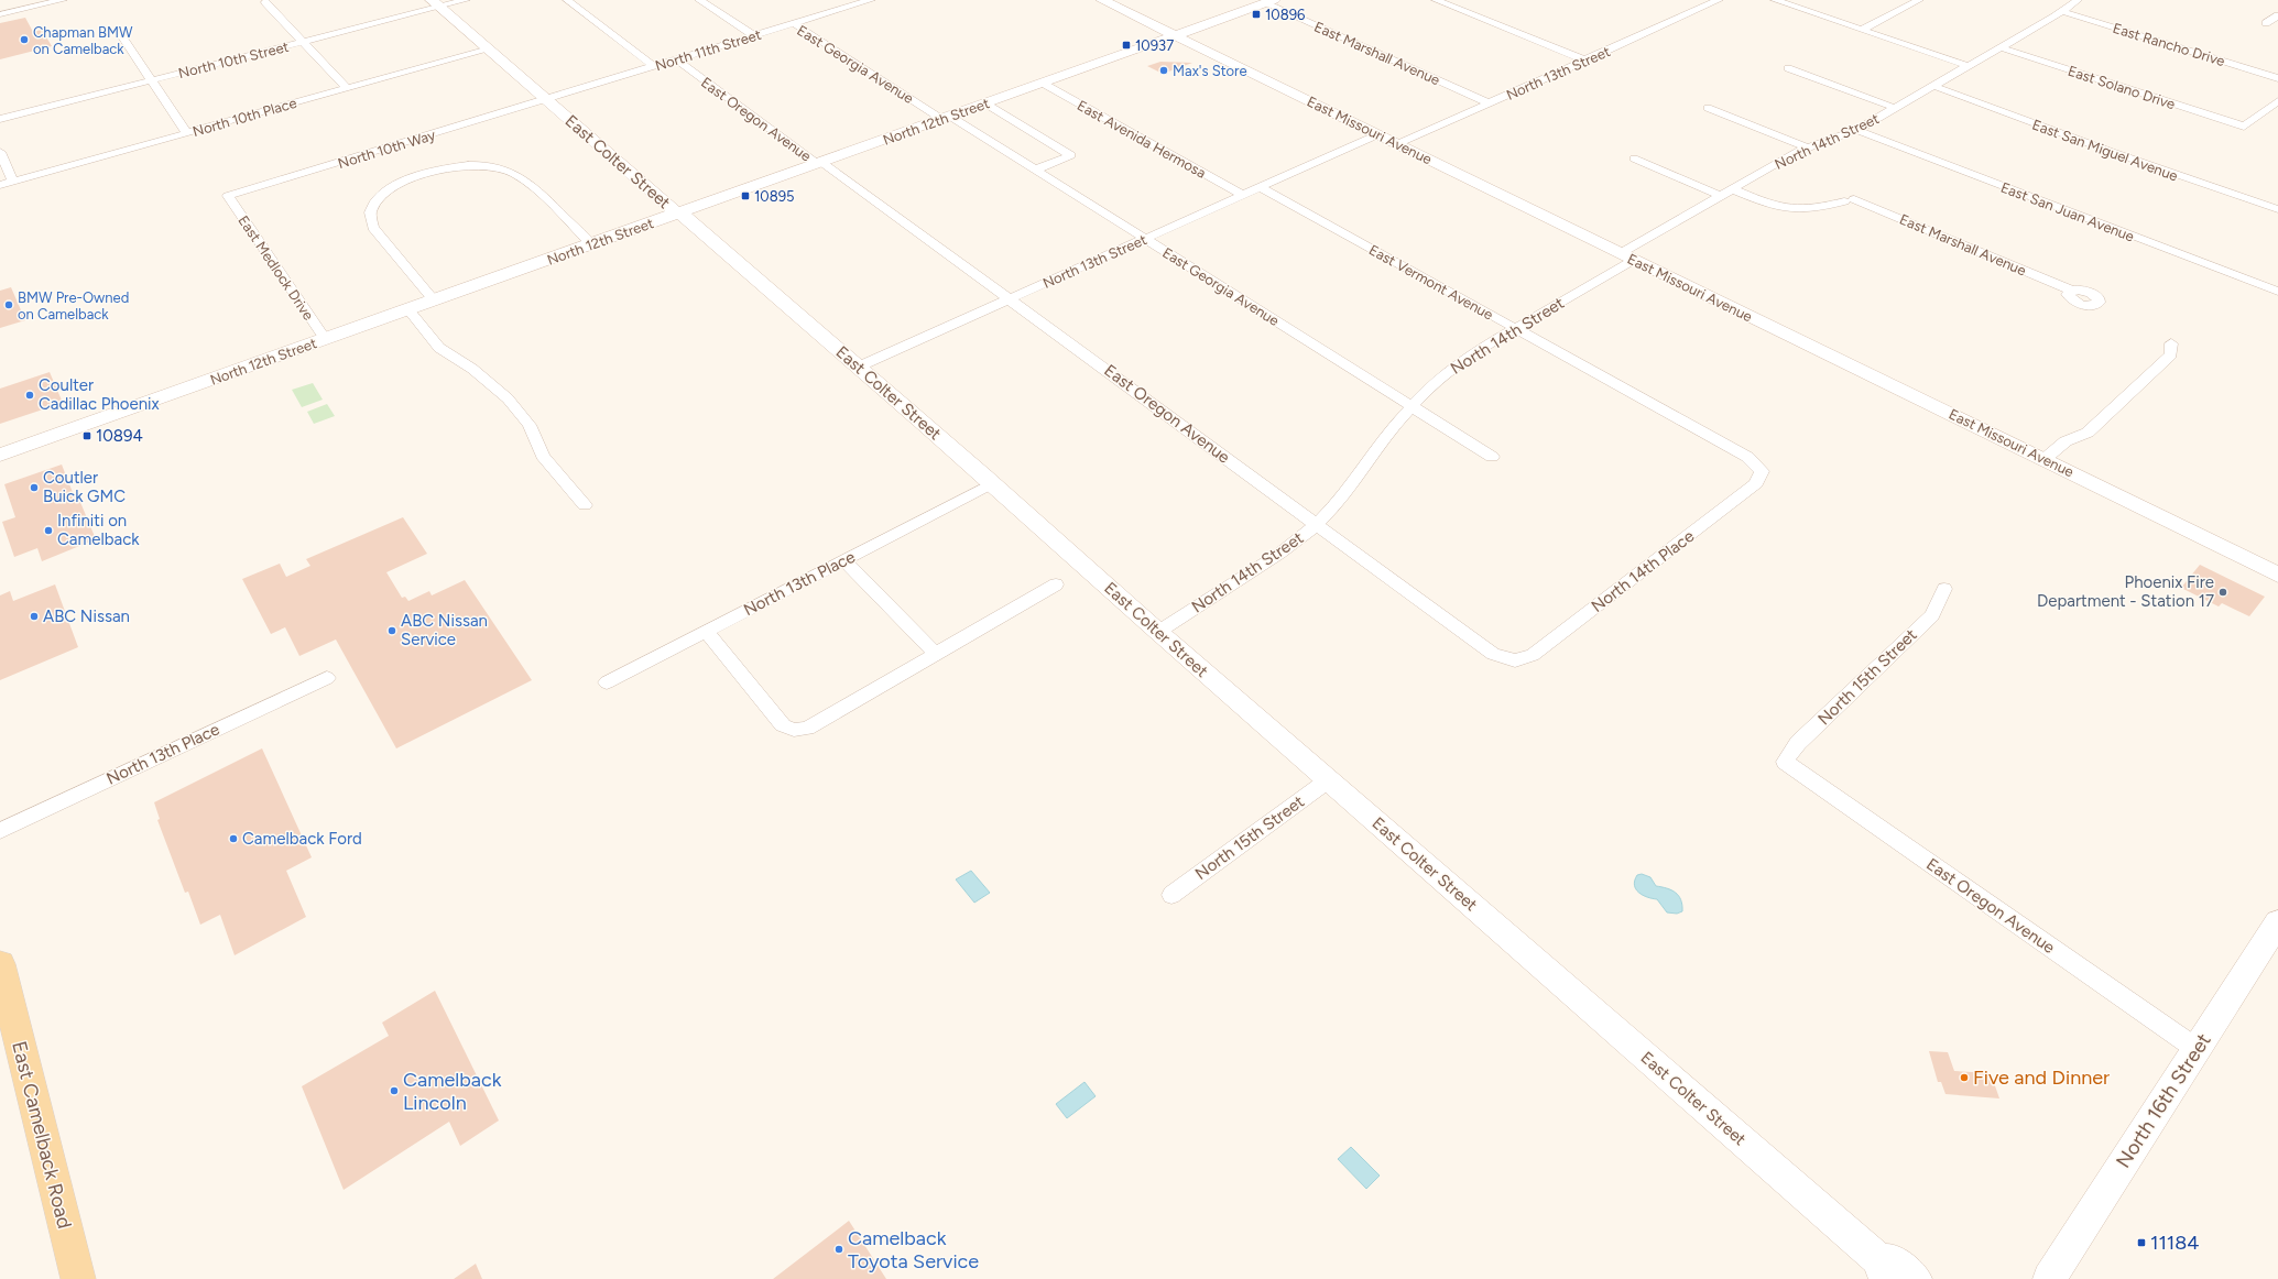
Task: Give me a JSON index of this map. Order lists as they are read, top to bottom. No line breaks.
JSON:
{"streets":{"main road":["East Camelback Road"],"street":["East Rancho Drive","North 11th Street","East Marshall Avenue","North 10th Street","East Georgia Avenue","North 13th Street","East Solano Drive","North 10th Place","East Oregon Avenue","North 12th Street","East Missouri Avenue","East Avenida Hermosa","North 14th Street","North 10th Way","East San Miguel Avenue","East Colter Street","East San Juan Avenue","East Medlock Drive","East Vermont Avenue","North 14th Place","North 13th Place","North 15th Street","North 16th Street"]},"crossings":[["East Rancho Drive","North 14th Street"],["North 11th Street","East Georgia Avenue"],["North 11th Street","East Oregon Avenue"],["North 11th Street","North 10th Way"],["North 11th Street","East Colter Street"],["East Marshall Avenue","North 13th Street"],["East Marshall Avenue","North 12th Street"],["East Marshall Avenue","North 14th Street"],["North 10th Street","East Colter Street"],["East Georgia Avenue","North 13th Street"],["East Georgia Avenue","North 12th Street"],["East Georgia Avenue","North 14th Street"],["North 13th Street","East Oregon Avenue"],["North 13th Street","East Missouri Avenue"],["North 13th Street","East Avenida Hermosa"],["North 13th Street","East Colter Street"],["North 13th Street","East Vermont Avenue"],["East Solano Drive","North 14th Street"],["North 10th Place","East Colter Street"],["East Oregon Avenue","North 12th Street"],["East Oregon Avenue","North 14th Street"],["East Oregon Avenue","North 14th Place"],["East Oregon Avenue","North 15th Street"],["East Oregon Avenue","North 16th Street"],["North 12th Street","East Missouri Avenue"],["North 12th Street","East Avenida Hermosa"],["North 12th Street","East Colter Street"],["North 12th Street","East Medlock Drive"],["East Missouri Avenue","North 14th Street"],["North 14th Street","East San Miguel Avenue"],["North 14th Street","East Colter Street"],["North 14th Street","East San Juan Avenue"],["North 14th Street","East Vermont Avenue"],["North 10th Way","East Colter Street"],["North 10th Way","East Medlock Drive"],["East Colter Street","North 13th Place"],["East Colter Street","North 15th Street"],["East Vermont Avenue","North 14th Place"]],"places":{"transit":["10896","10937","10895","10894","11184"],"other":["Chapman BMW on Camelback","Max's Store","BMW Pre-Owned on Camelback","Coulter Cadillac Phoenix","Coutler Buick GMC","Infiniti on Camelback","Phoenix Fire Department - Station 17","ABC Nissan","ABC Nissan Service","Camelback Ford","Five and Dinner","Camelback Lincoln","Camelback Toyota Service"]}}
